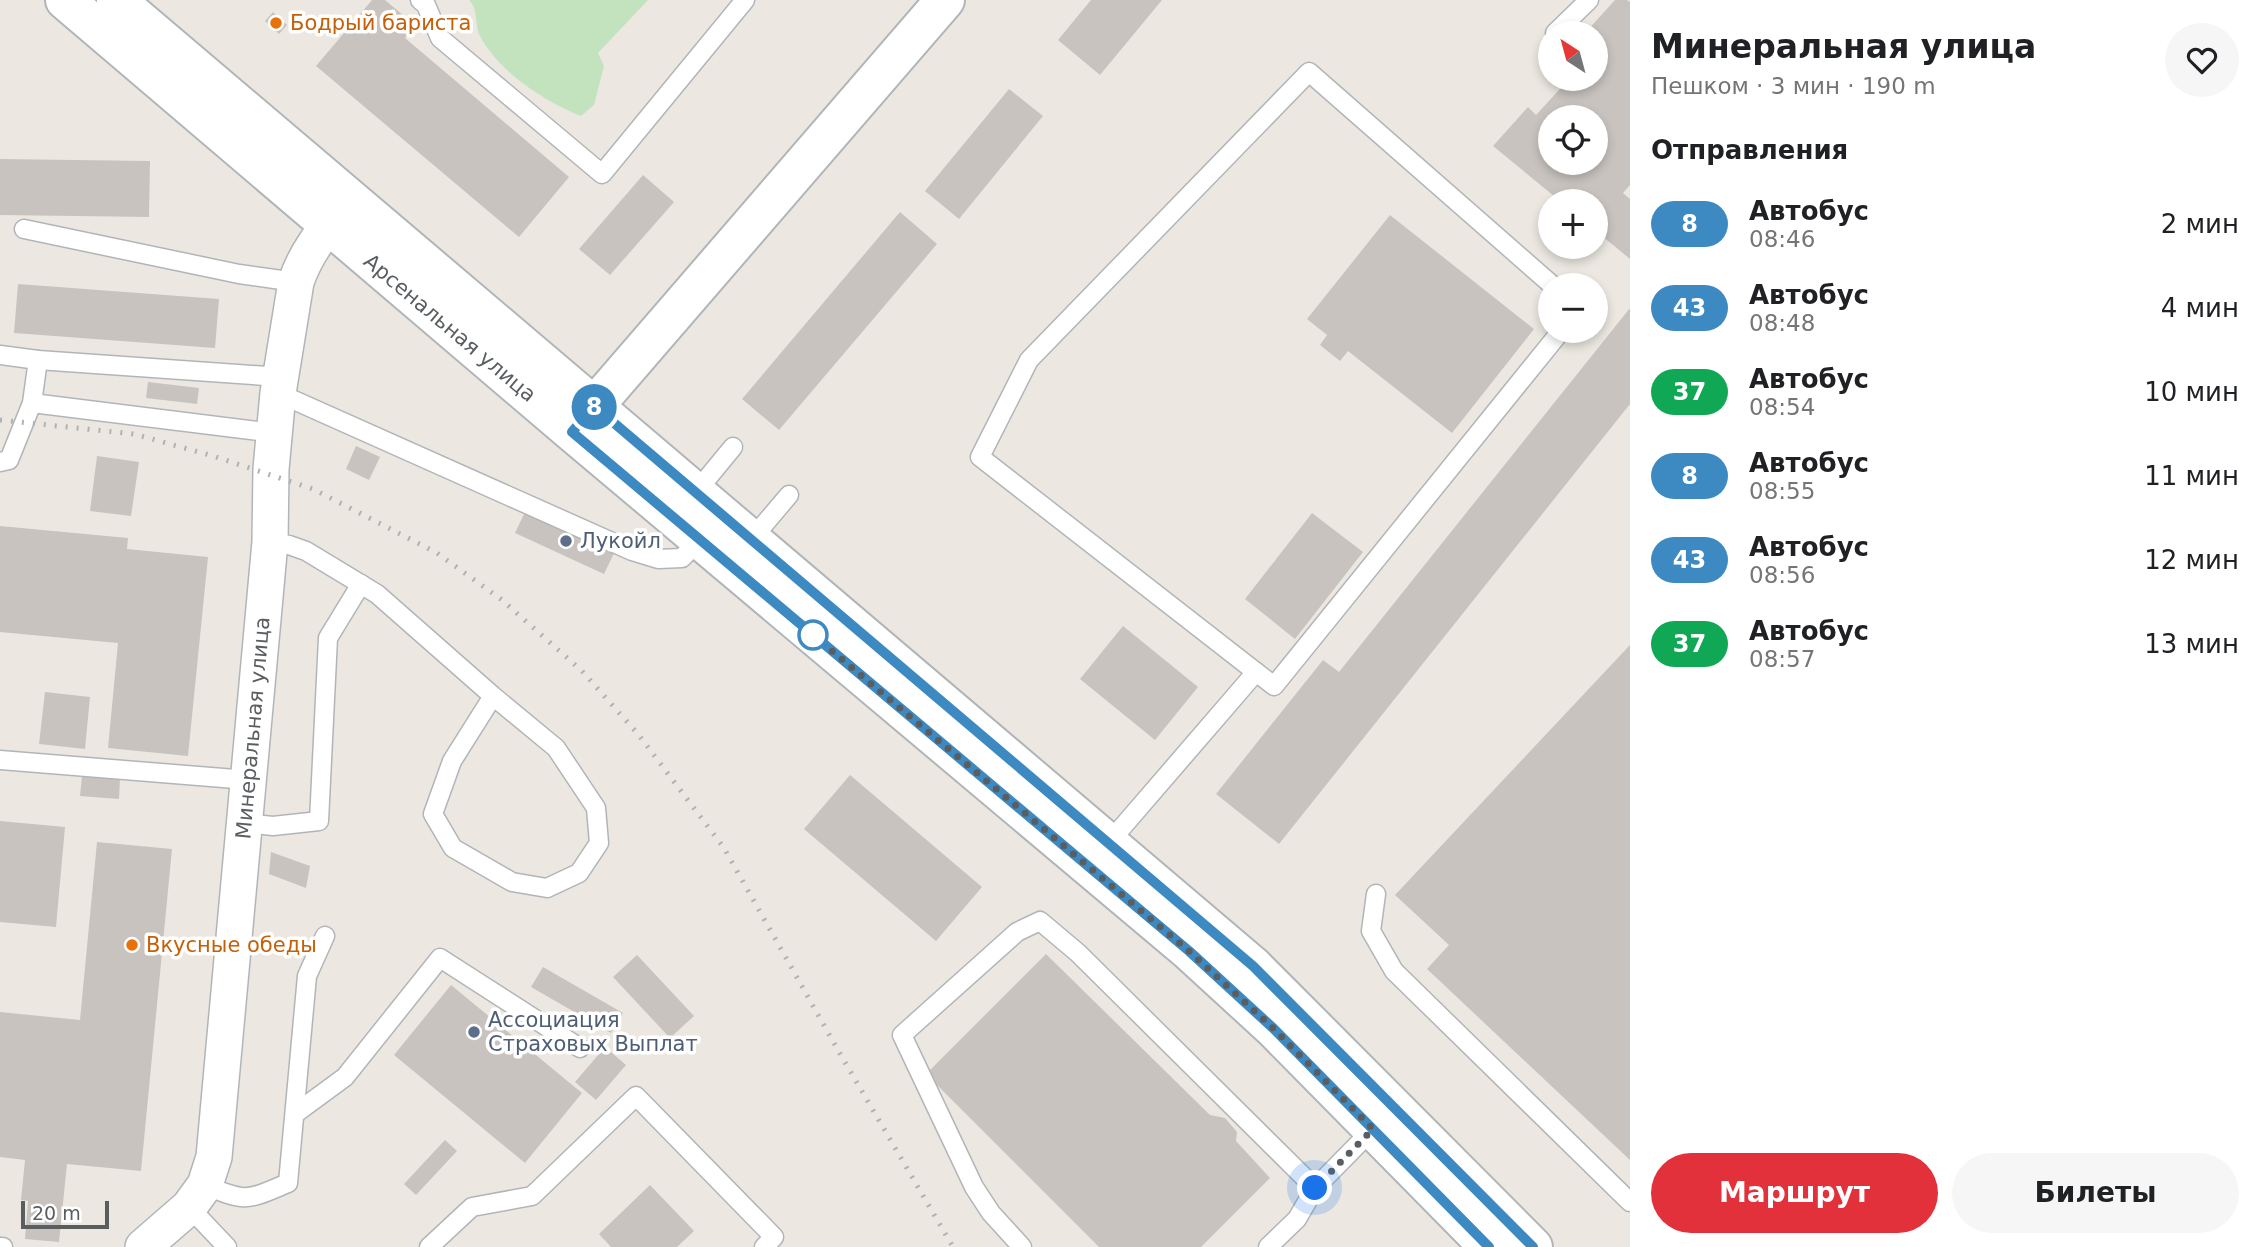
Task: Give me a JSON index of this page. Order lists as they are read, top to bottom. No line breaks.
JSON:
{"streets":{"street":["Арсенальная улица","Минеральная улица"]},"crossings":[["Арсенальная улица","Минеральная улица"]],"places":["Бодрый бариста","Лукойл","Вкусные обеды","Ассоциация Страховых Выплат"],"lines":["bus line 8"],"scale_bar":"20 m","north":"top left","page":{"on_map":"8","heading":[["Минеральная улица","Пешком · 3 мин · 190 m"],"Отправления"],"map_buttons":["+","−"],"list":[{"mark":"8","name":"Автобус","note":"08:46","value":"2 мин"},{"mark":"43","name":"Автобус","note":"08:48","value":"4 мин"},{"mark":"37","name":"Автобус","note":"08:54","value":"10 мин"},{"mark":"8","name":"Автобус","note":"08:55","value":"11 мин"},{"mark":"43","name":"Автобус","note":"08:56","value":"12 мин"},{"mark":"37","name":"Автобус","note":"08:57","value":"13 мин"}],"buttons":["Маршрут","Билеты"],"scale":"20 m"}}
